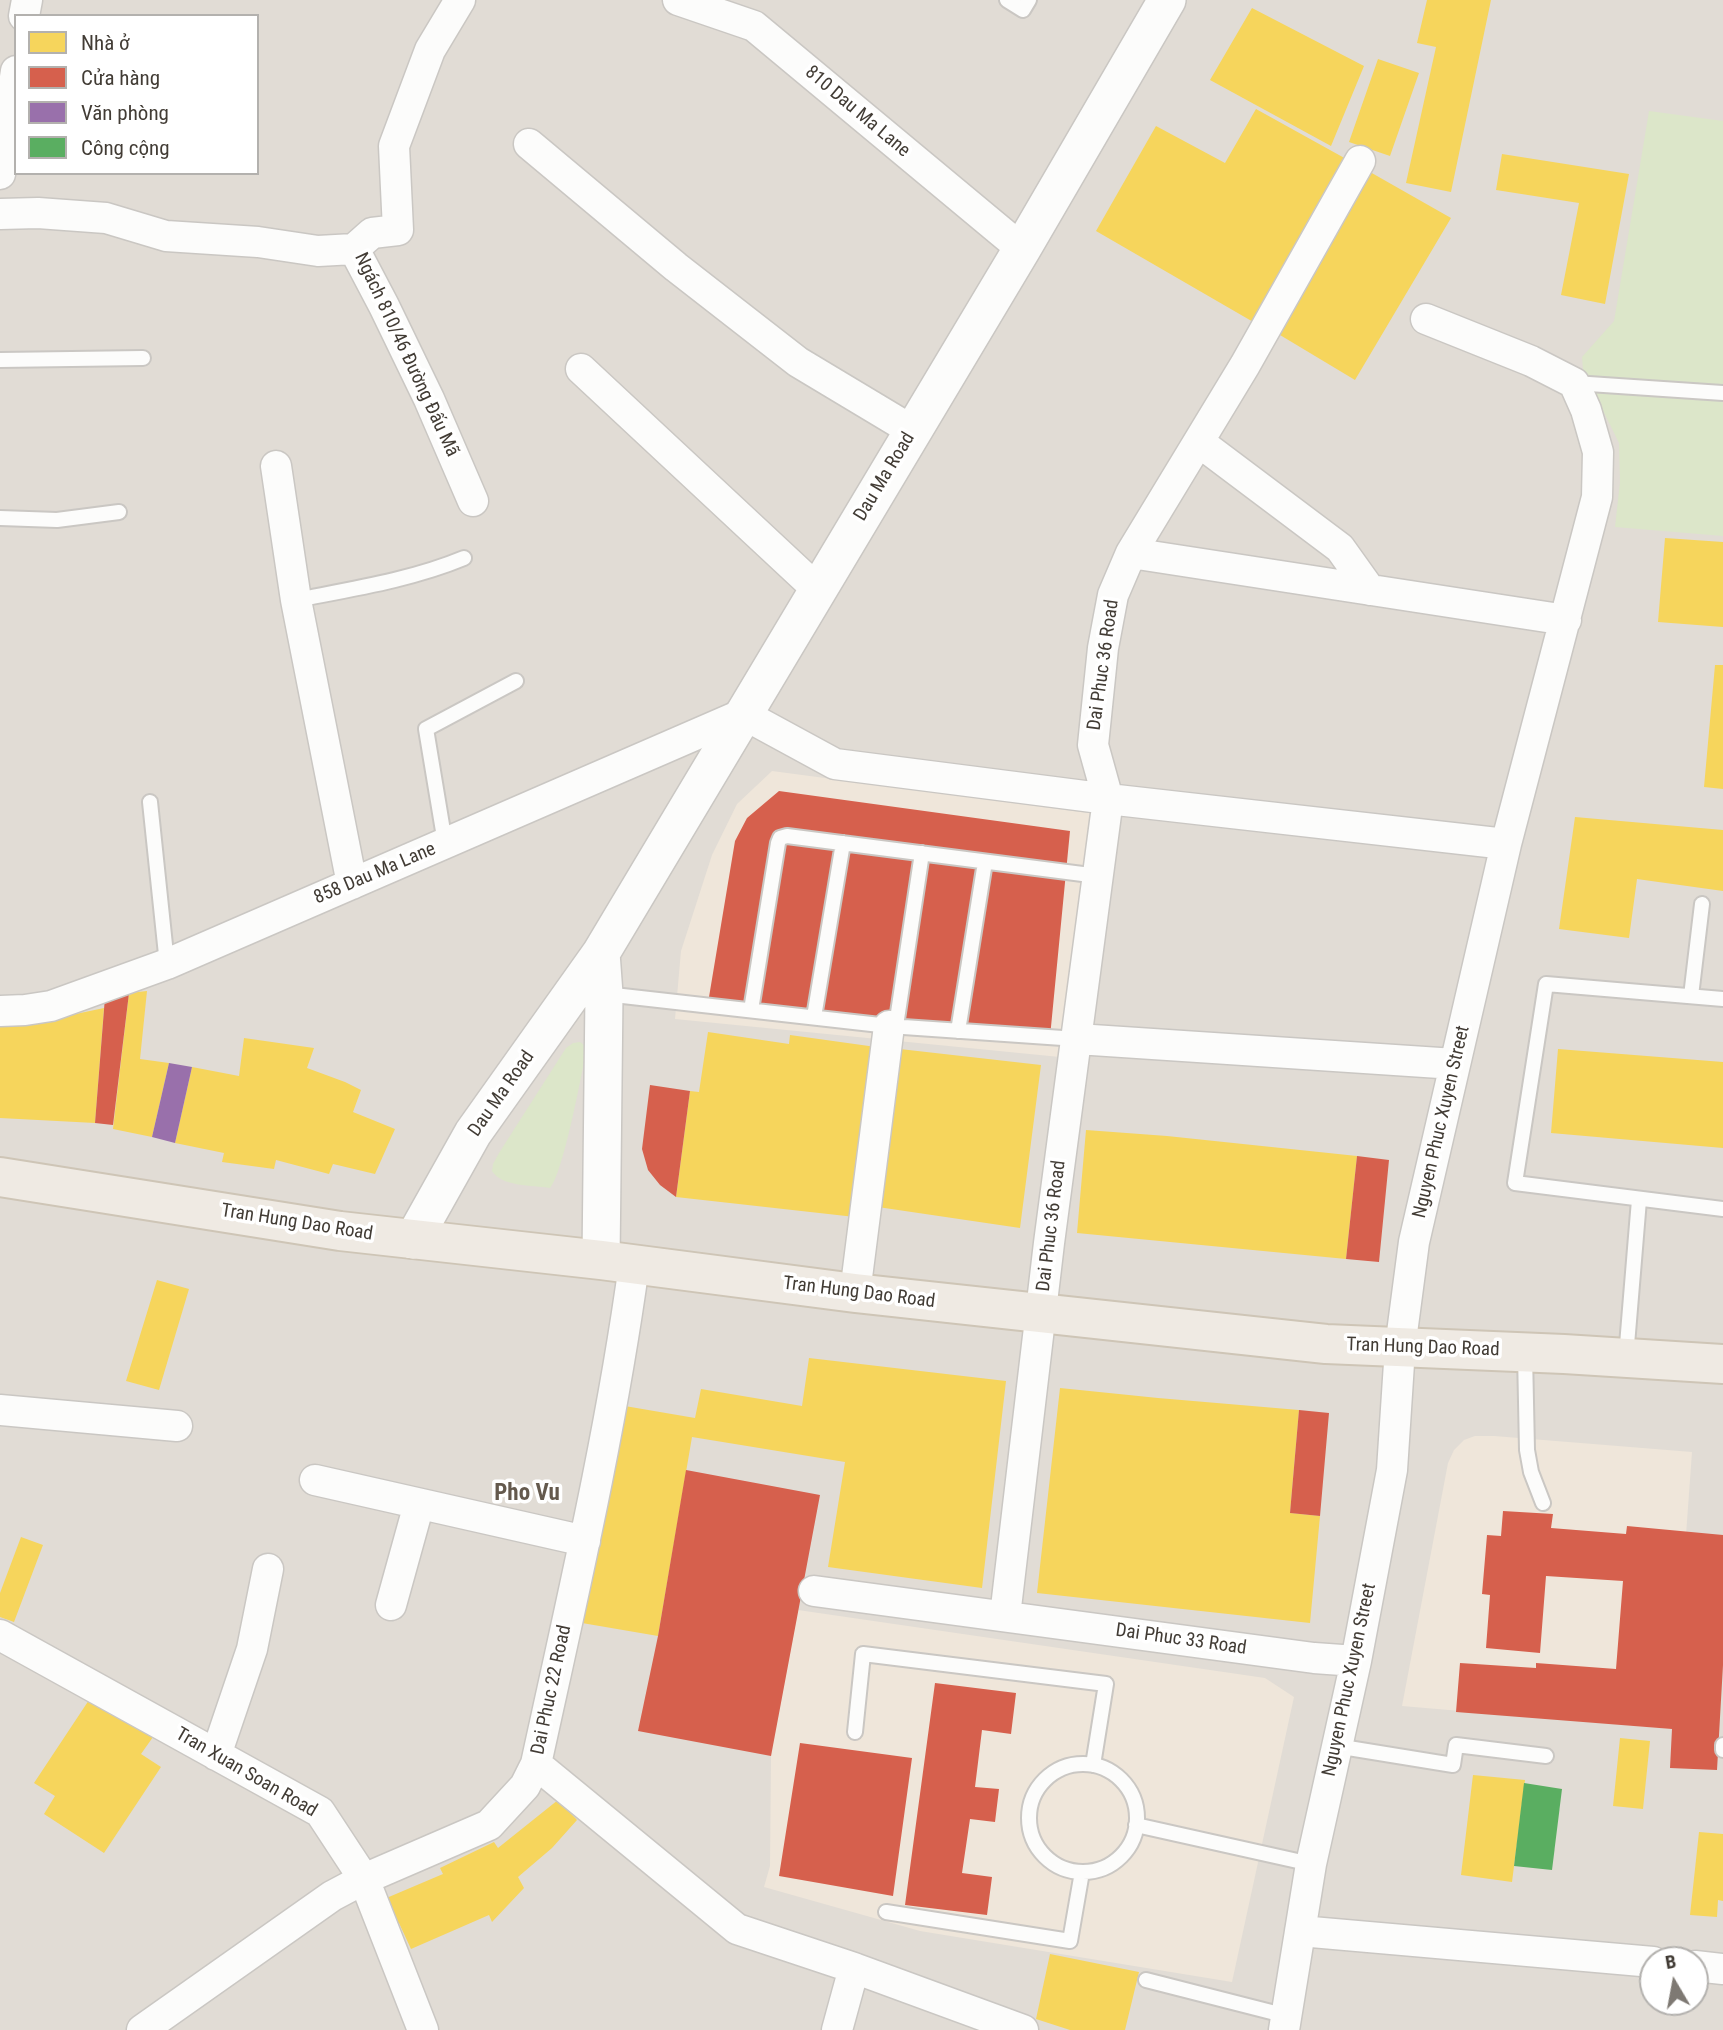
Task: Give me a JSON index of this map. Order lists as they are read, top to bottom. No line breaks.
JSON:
{"streets":{"main road":["Tran Hung Dao Road"],"street":["810 Dau Ma Lane","Ngách 810/46 Đường Đấu Mã","Dau Ma Road","Dai Phuc 36 Road","858 Dau Ma Lane","Nguyen Phuc Xuyen Street","Dai Phuc 33 Road","Dai Phuc 22 Road","Tran Xuan Soan Road"]},"crossings":[["810 Dau Ma Lane","Dau Ma Road"],["Dau Ma Road","858 Dau Ma Lane"],["Dau Ma Road","Tran Hung Dao Road"],["Dai Phuc 36 Road","Tran Hung Dao Road"],["Nguyen Phuc Xuyen Street","Tran Hung Dao Road"],["Nguyen Phuc Xuyen Street","Dai Phuc 33 Road"],["Tran Hung Dao Road","Dai Phuc 22 Road"],["Dai Phuc 22 Road","Tran Xuan Soan Road"]],"districts":["Pho Vu"],"legend":["Nhà ở","Cửa hàng","Văn phòng","Công cộng"],"north":"top"}
